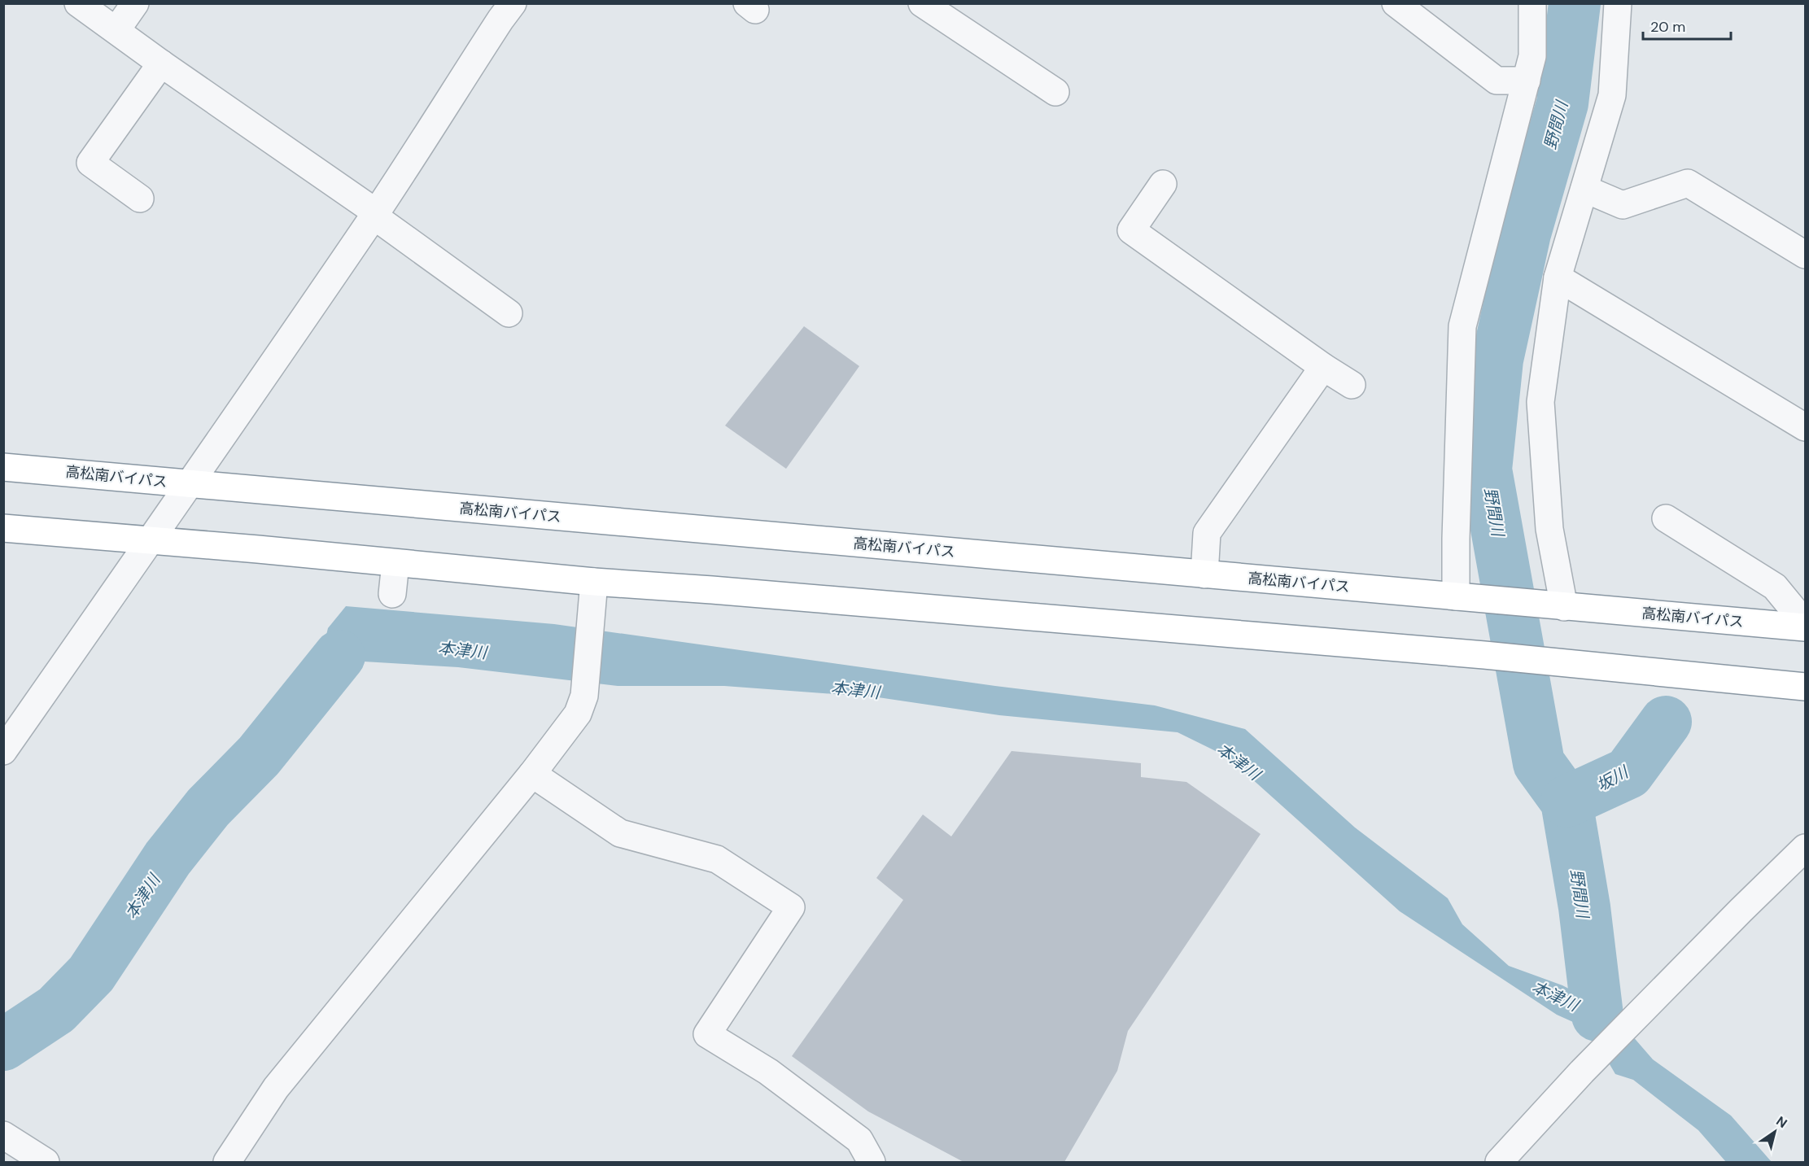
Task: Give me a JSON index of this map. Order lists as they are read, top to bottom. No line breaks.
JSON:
{"streets":{"highway":["高松南バイパス"]},"water":["野間川","本津川","坂川"],"scale_bar":"20 m","north":"top right"}
